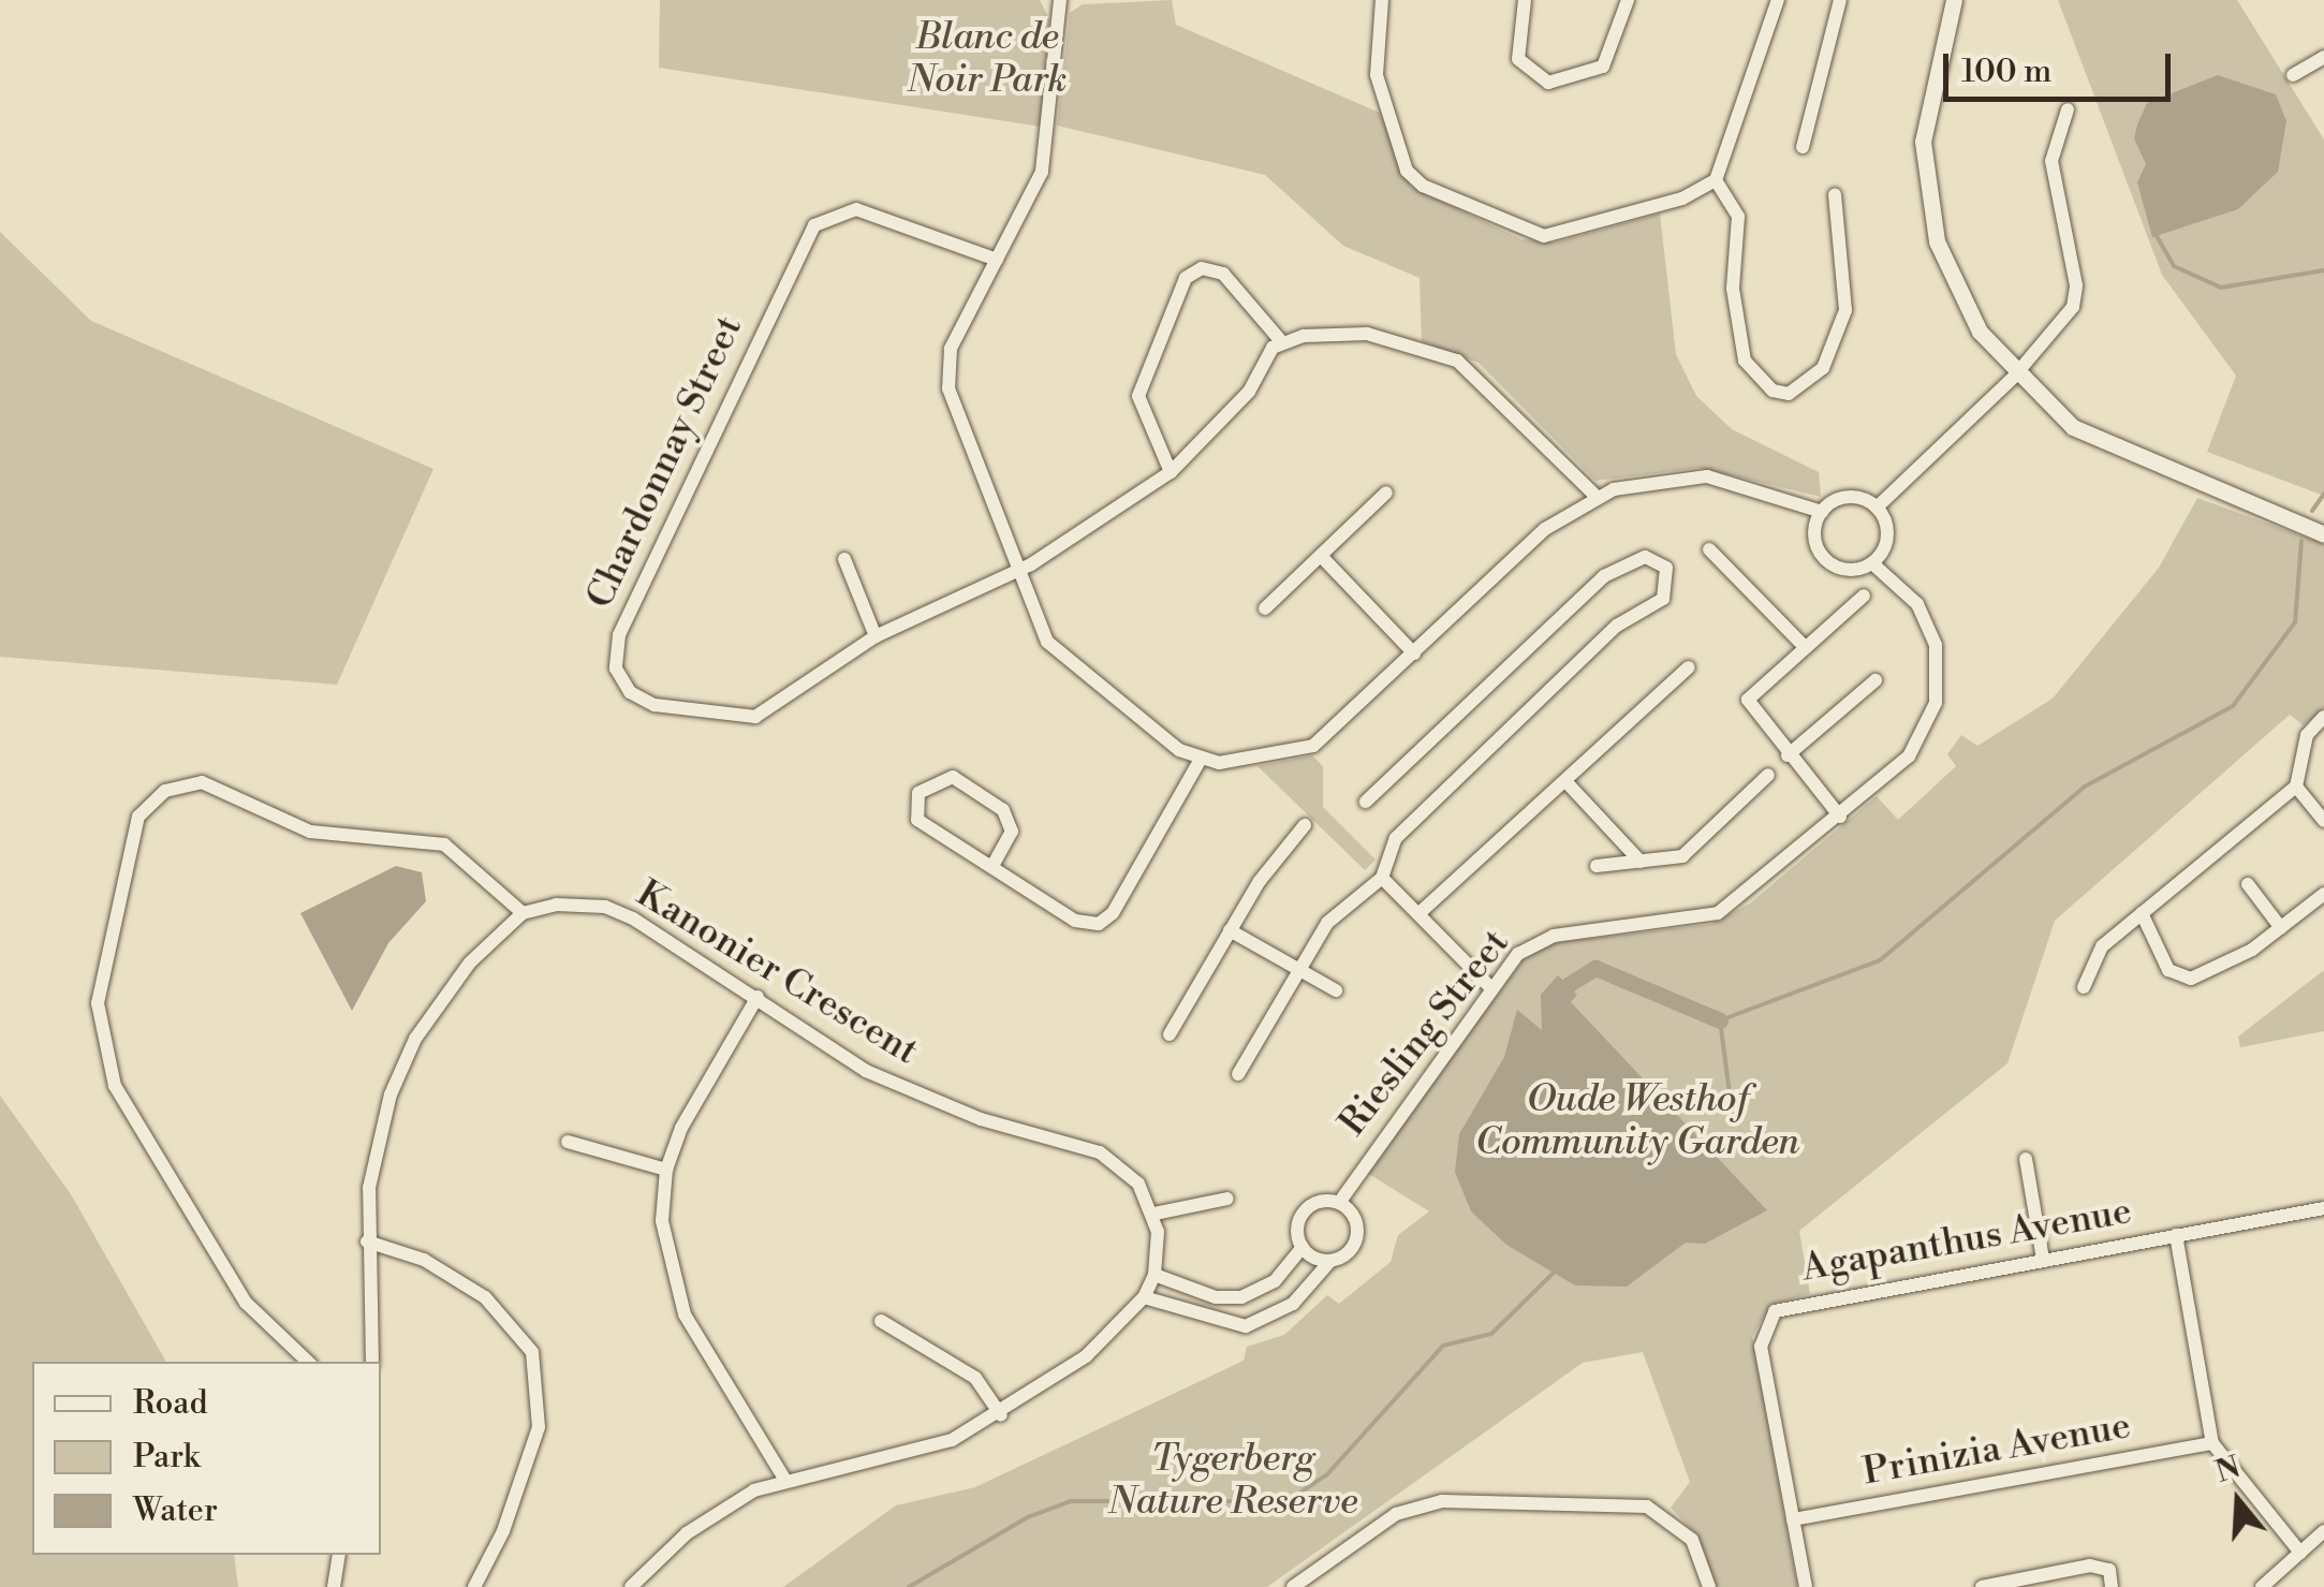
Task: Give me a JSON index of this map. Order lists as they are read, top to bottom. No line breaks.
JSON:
{"streets":{"street":["Chardonnay Street","Kanonier Crescent","Riesling Street","Agapanthus Avenue","Prinizia Avenue"]},"crossings":[["Agapanthus Avenue","Prinizia Avenue"]],"parks":["Blanc de Noir Park","Oude Westhof Community Garden","Tygerberg Nature Reserve"],"legend":["Road","Park","Water"],"scale_bar":"100 m","north":"top"}
